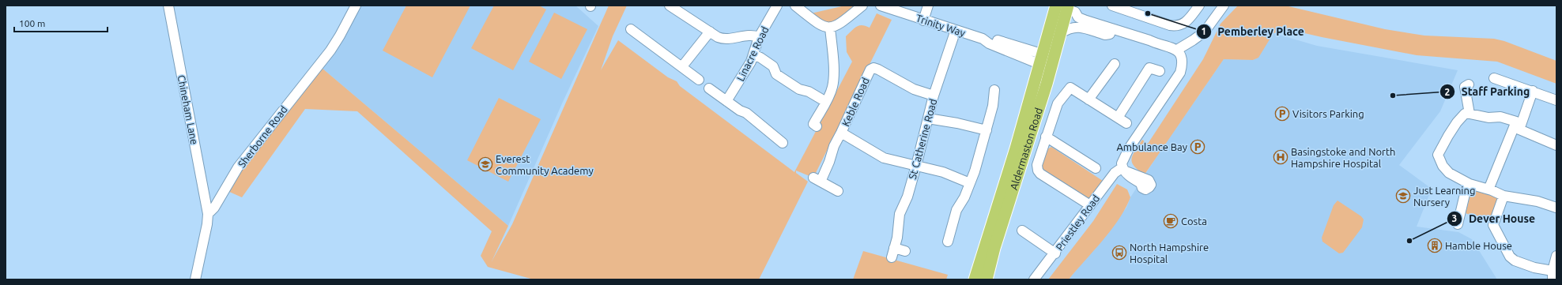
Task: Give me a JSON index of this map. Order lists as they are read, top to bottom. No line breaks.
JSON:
{"streets":{"main road":["Aldermaston Road"],"street":["Trinity Way","Linacre Road","Keble Road","Chineham Lane","Sherborne Road","St Catherine Road","Priestley Road"]},"crossings":[["Trinity Way","St Catherine Road"],["Trinity Way","Aldermaston Road"],["Keble Road","St Catherine Road"],["Chineham Lane","Sherborne Road"]],"places":{"other":["Pemberley Place","Staff Parking","Dever House"],"parking":["Visitors Parking","Ambulance Bay"],"hospital":["Basingstoke and North Hampshire Hospital"],"school or university":["Everest Community Academy","Just Learning Nursery"],"cafe":["Costa"],"building":["Hamble House"],"bus stop":["North Hampshire Hospital"]},"scale_bar":"100 m"}
